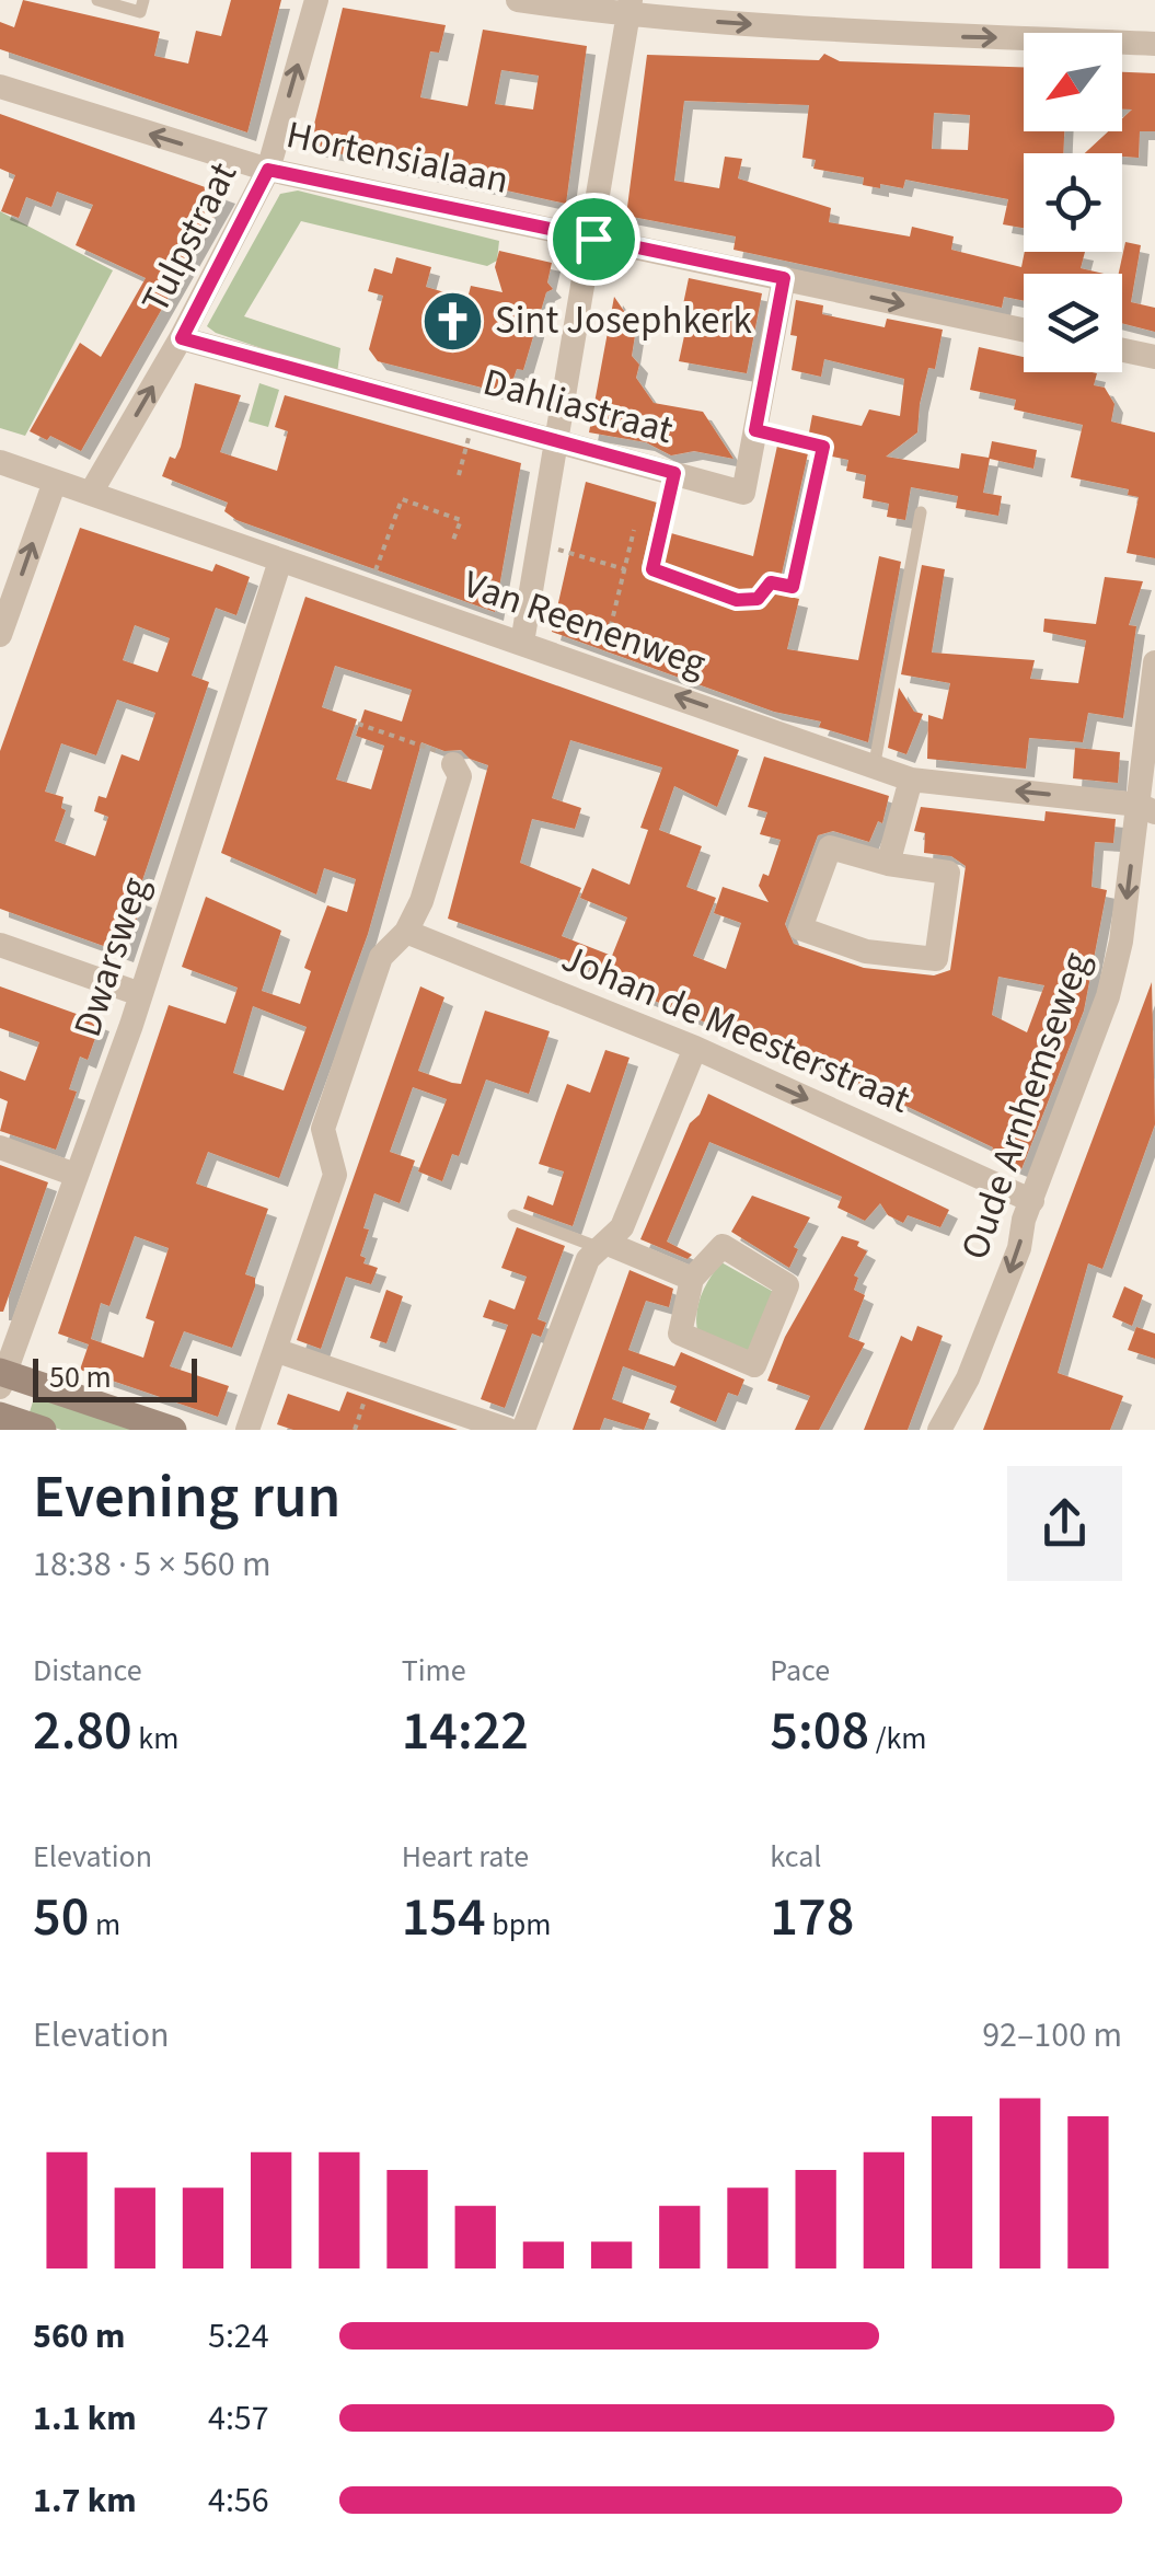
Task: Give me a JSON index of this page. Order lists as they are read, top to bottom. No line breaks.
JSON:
{"streets":{"street":["Hortensialaan","Tulpstraat","Dahliastraat","Van Reenenweg","Dwarsweg","Johan de Meesterstraat","Oude Arnhemseweg"]},"crossings":[["Hortensialaan","Tulpstraat"],["Hortensialaan","Dahliastraat"],["Tulpstraat","Dahliastraat"],["Tulpstraat","Van Reenenweg"],["Van Reenenweg","Dwarsweg"],["Van Reenenweg","Oude Arnhemseweg"],["Johan de Meesterstraat","Oude Arnhemseweg"]],"one_way":["Tulpstraat","Van Reenenweg","Johan de Meesterstraat","Oude Arnhemseweg"],"places":{"church":["Sint Josephkerk"]},"scale_bar":"50 m","north":"bottom left","page":{"scale":"50 m","heading":["Evening run","18:38 · 5 × 560 m"],"stats":[["Distance","2.80 km"],["Time","14:22"],["Pace","5:08 /km"],["Elevation","50 m"],["Heart rate","154 bpm"],["kcal","178"]],"chart":["Elevation","92–100 m"],"list":[{"name":"560 m","note":"5:24"},{"name":"1.1 km","note":"4:57"},{"name":"1.7 km","note":"4:56"}]}}
